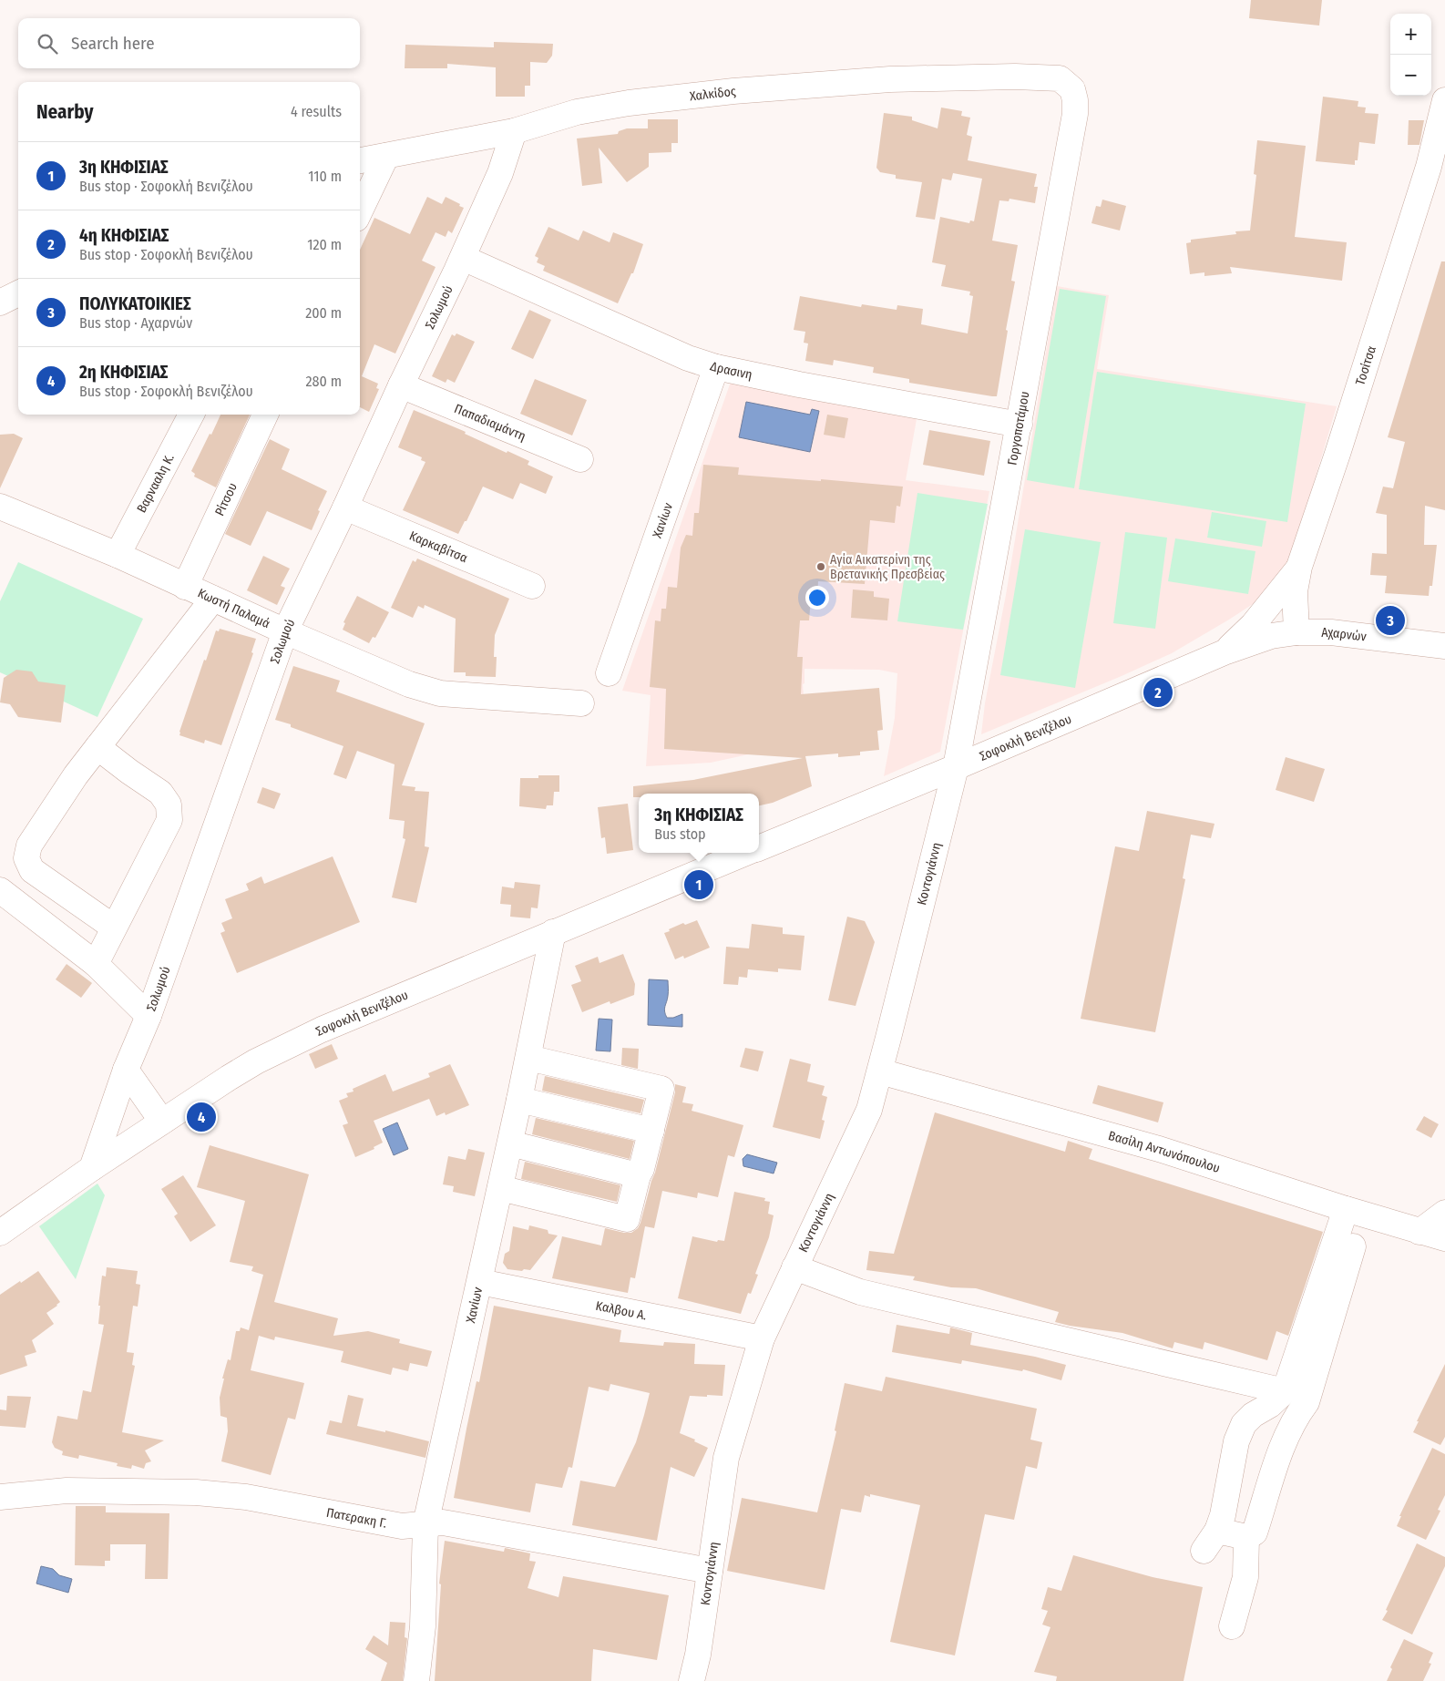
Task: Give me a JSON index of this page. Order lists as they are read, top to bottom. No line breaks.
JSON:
{"streets":{"street":["Χαλκίδος","Σολωμού","Τοσίτσα","Δρασινη","Παπαδιαμάντη","Γοργοποτάμου","Βαρνααλη Κ.","Ρίτσου","Χανίων","Καρκαβίτσα","Κωστή Παλαμά","Αχαρνών","Σοφοκλή Βενιζέλου","Κοντογιάννη","Βασίλη Αντωνόπουλου","Καλβου Α.","Πατερακη Γ."]},"crossings":[["Χαλκίδος","Σολωμού"],["Χαλκίδος","Γοργοποτάμου"],["Σολωμού","Δρασινη"],["Σολωμού","Παπαδιαμάντη"],["Σολωμού","Καρκαβίτσα"],["Σολωμού","Κωστή Παλαμά"],["Σολωμού","Σοφοκλή Βενιζέλου"],["Τοσίτσα","Αχαρνών"],["Τοσίτσα","Σοφοκλή Βενιζέλου"],["Δρασινη","Γοργοποτάμου"],["Δρασινη","Χανίων"],["Γοργοποτάμου","Σοφοκλή Βενιζέλου"],["Γοργοποτάμου","Κοντογιάννη"],["Βαρνααλη Κ.","Κωστή Παλαμά"],["Ρίτσου","Κωστή Παλαμά"],["Χανίων","Σοφοκλή Βενιζέλου"],["Χανίων","Καλβου Α."],["Χανίων","Πατερακη Γ."],["Αχαρνών","Σοφοκλή Βενιζέλου"],["Σοφοκλή Βενιζέλου","Κοντογιάννη"],["Κοντογιάννη","Βασίλη Αντωνόπουλου"],["Κοντογιάννη","Καλβου Α."],["Κοντογιάννη","Πατερακη Γ."]],"places":["Αγία Αικατερίνη της Βρετανικής Πρεσβείας"],"page":{"map_buttons":["+","−"],"search":"Search here","heading":["Nearby","4 results"],"list":[{"mark":"1","name":"3η ΚΗΦΙΣΙΑΣ","note":"Bus stop · Σοφοκλή Βενιζέλου","value":"110 m"},{"mark":"2","name":"4η ΚΗΦΙΣΙΑΣ","note":"Bus stop · Σοφοκλή Βενιζέλου","value":"120 m"},{"mark":"3","name":"ΠΟΛΥΚΑΤΟΙΚΙΕΣ","note":"Bus stop · Αχαρνών","value":"200 m"},{"mark":"4","name":"2η ΚΗΦΙΣΙΑΣ","note":"Bus stop · Σοφοκλή Βενιζέλου","value":"280 m"}],"pins":["3","2","1","4"],"popup":["3η ΚΗΦΙΣΙΑΣ","Bus stop"]}}
